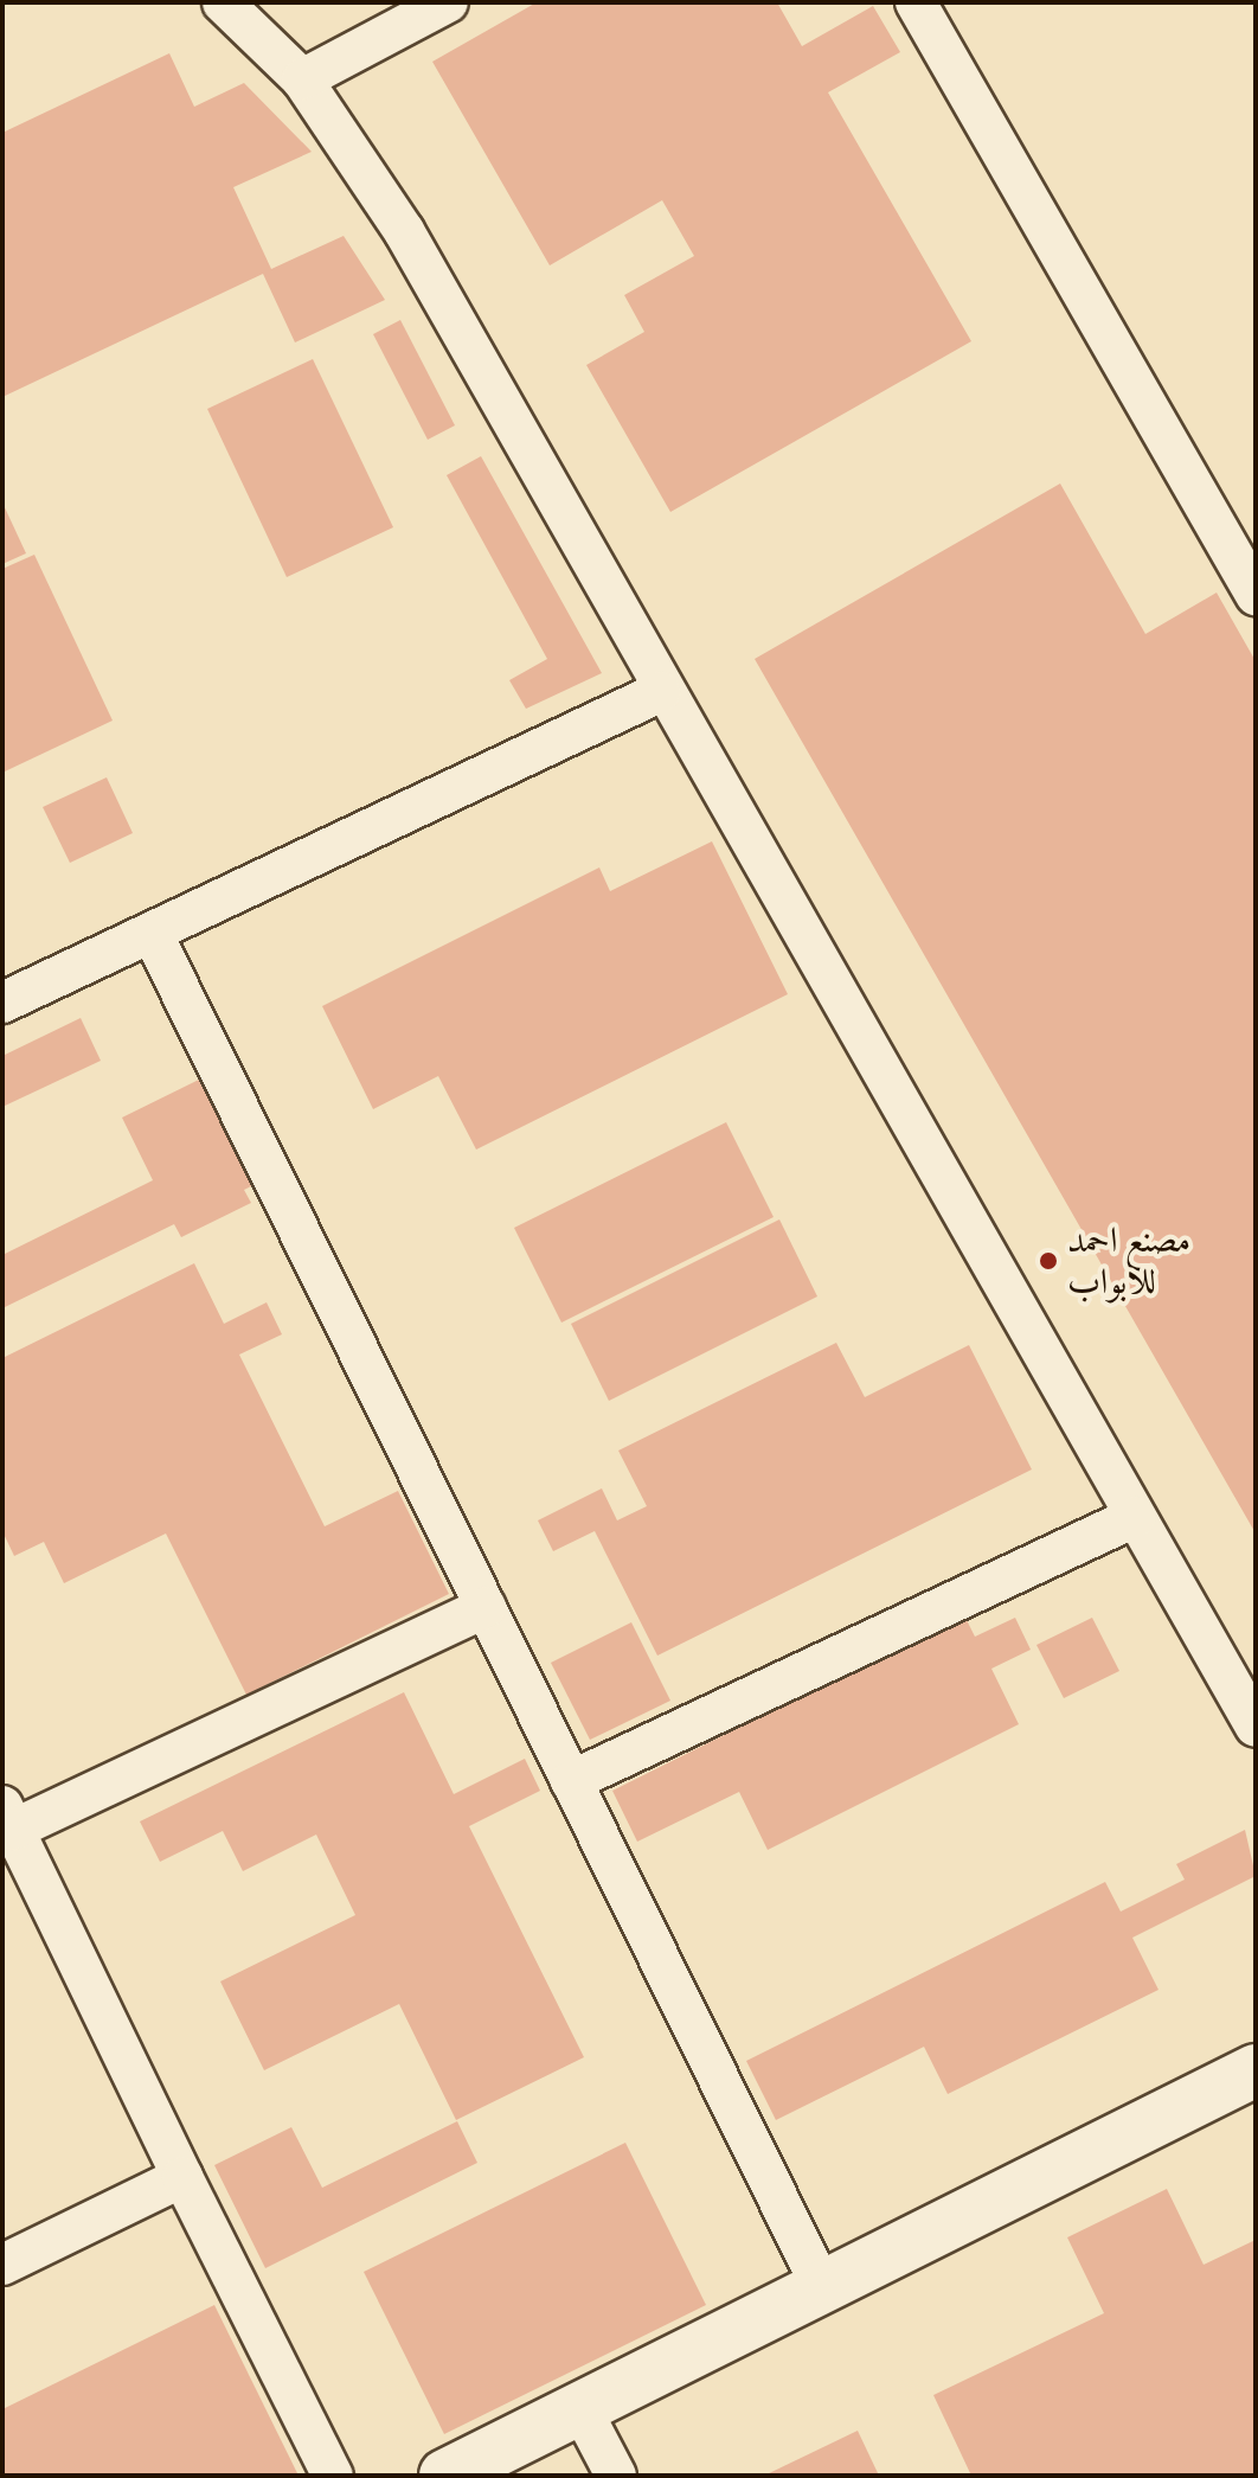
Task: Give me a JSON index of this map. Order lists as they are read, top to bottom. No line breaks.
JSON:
{"places":["مصنع احمد للابواب"]}
